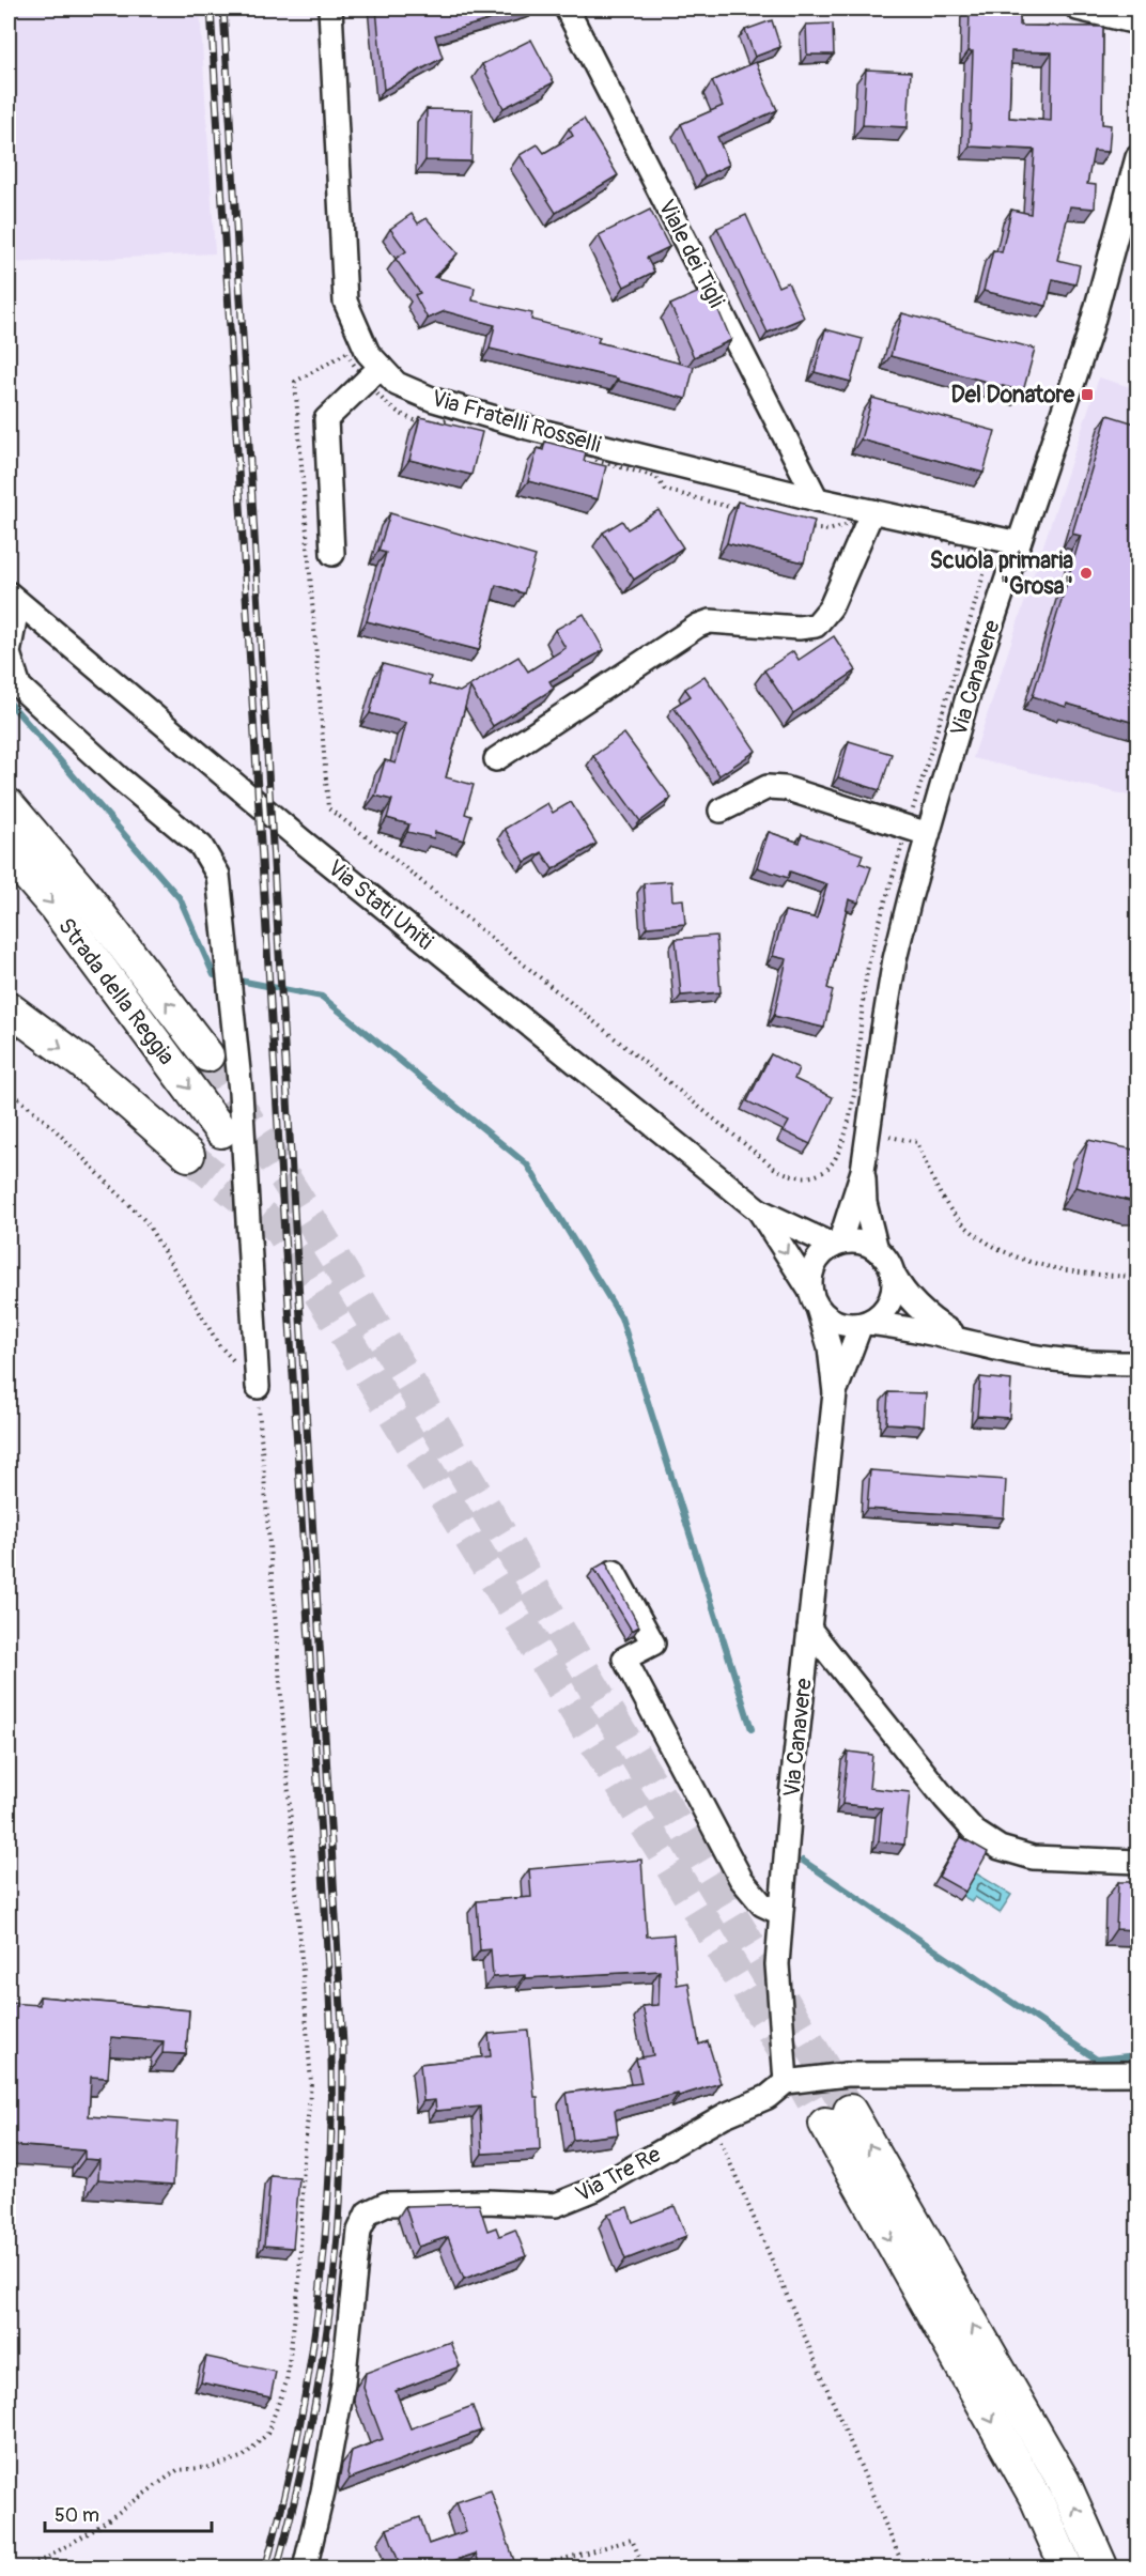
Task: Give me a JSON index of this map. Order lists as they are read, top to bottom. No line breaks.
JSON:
{"streets":{"highway":["Strada della Reggia"],"street":["Viale dei Tigli","Via Fratelli Rosselli","Via Canavere","Via Stati Uniti","Via Tre Re"]},"crossings":[["Viale dei Tigli","Via Fratelli Rosselli"],["Via Fratelli Rosselli","Via Canavere"],["Via Canavere","Via Stati Uniti"],["Via Canavere","Via Tre Re"]],"places":{"transit":["Del Donatore"],"other":["Scuola primaria \"Grosa\""]},"scale_bar":"50 m"}
